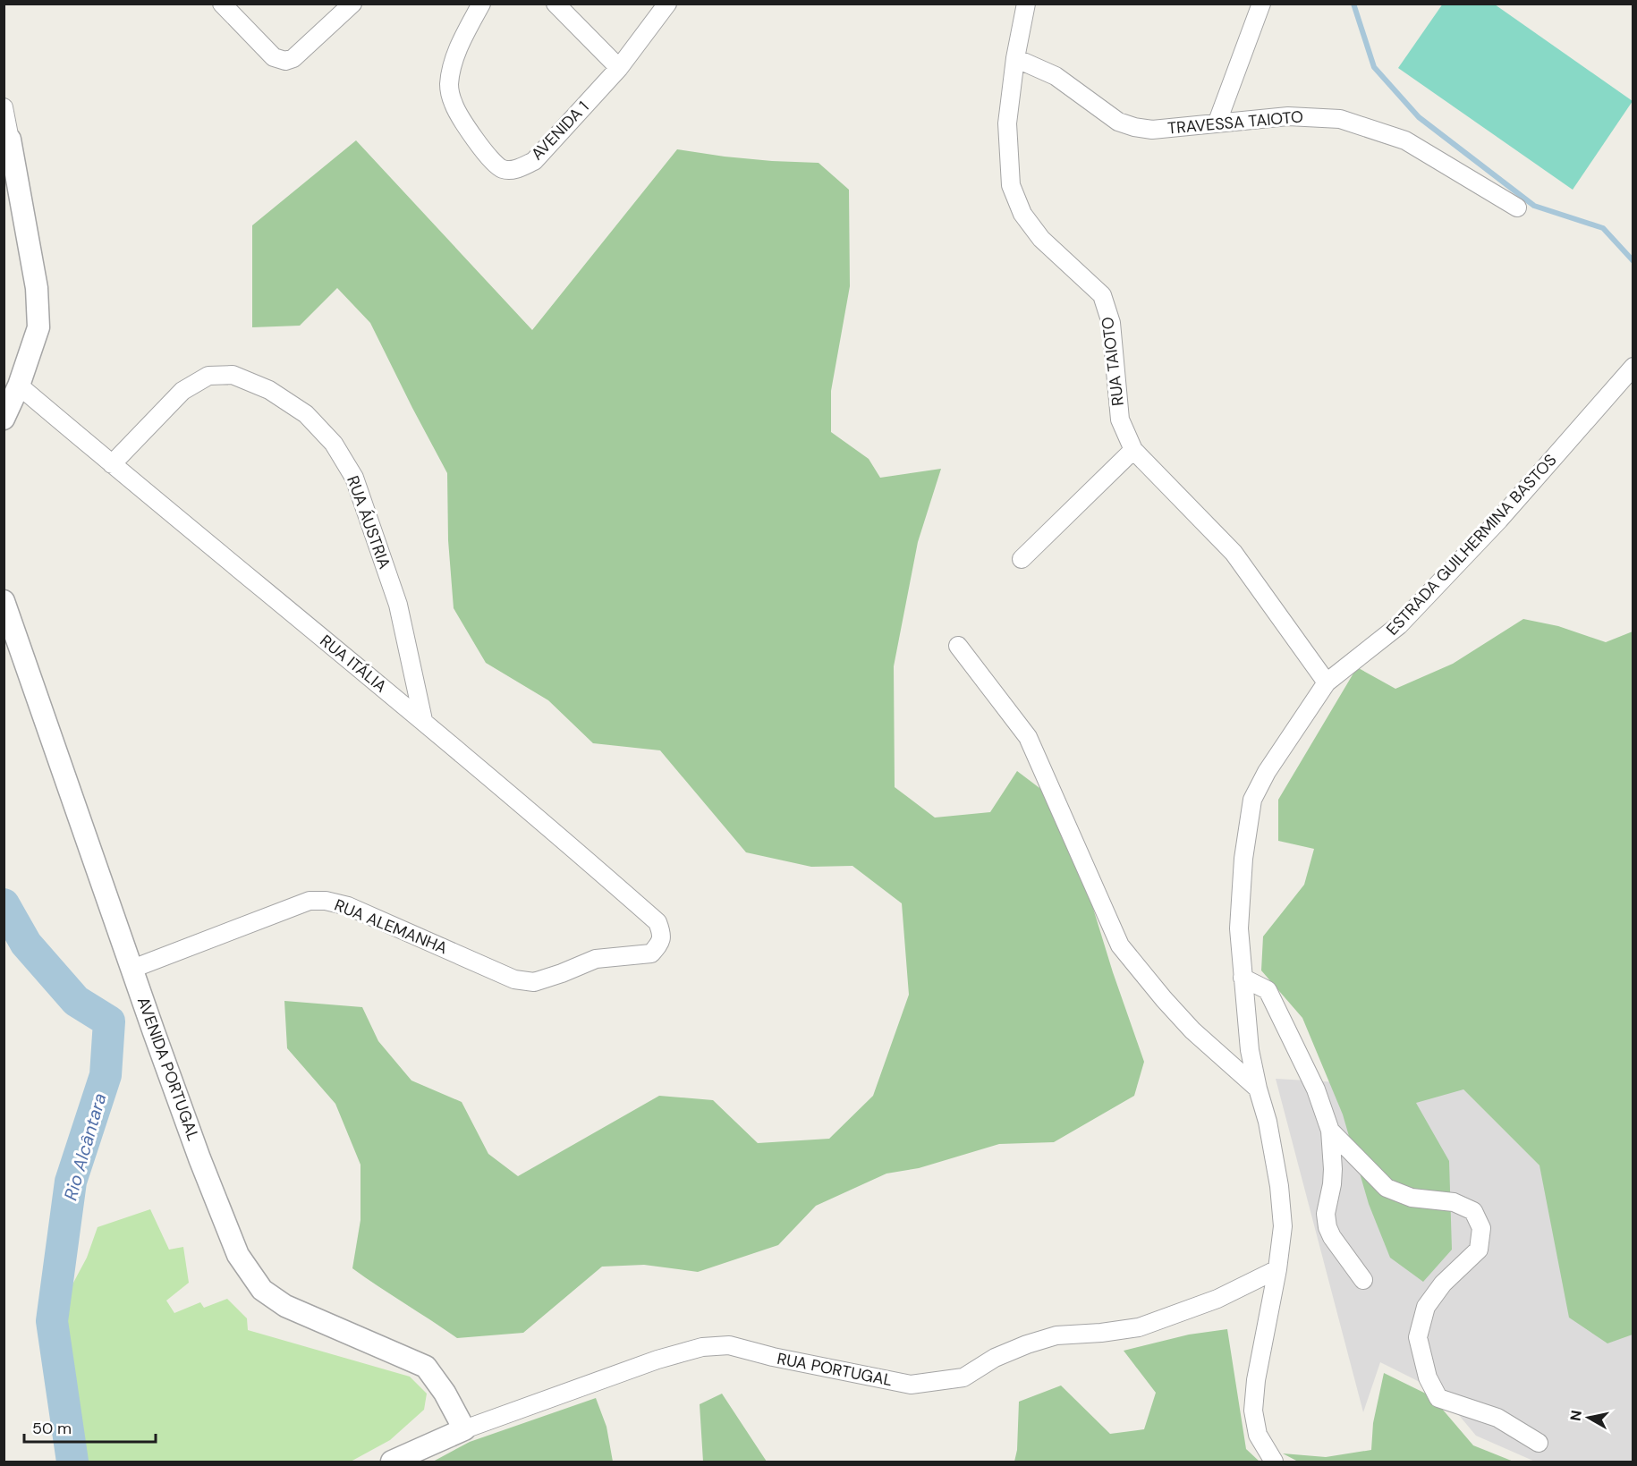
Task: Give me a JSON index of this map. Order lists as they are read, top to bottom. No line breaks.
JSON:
{"streets":{"street":["TRAVESSA TAIOTO","AVENIDA 1","RUA TAIOTO","RUA ÁUSTRIA","ESTRADA GUILHERMINA BASTOS","RUA ITÁLIA","RUA ALEMANHA","AVENIDA PORTUGAL","RUA PORTUGAL"]},"crossings":[["TRAVESSA TAIOTO","RUA TAIOTO"],["RUA TAIOTO","ESTRADA GUILHERMINA BASTOS"],["RUA ÁUSTRIA","RUA ITÁLIA"],["ESTRADA GUILHERMINA BASTOS","RUA PORTUGAL"],["RUA ITÁLIA","RUA ALEMANHA"],["RUA ALEMANHA","AVENIDA PORTUGAL"],["AVENIDA PORTUGAL","RUA PORTUGAL"]],"water":["Rio Alcântara"],"scale_bar":"50 m","north":"left"}
